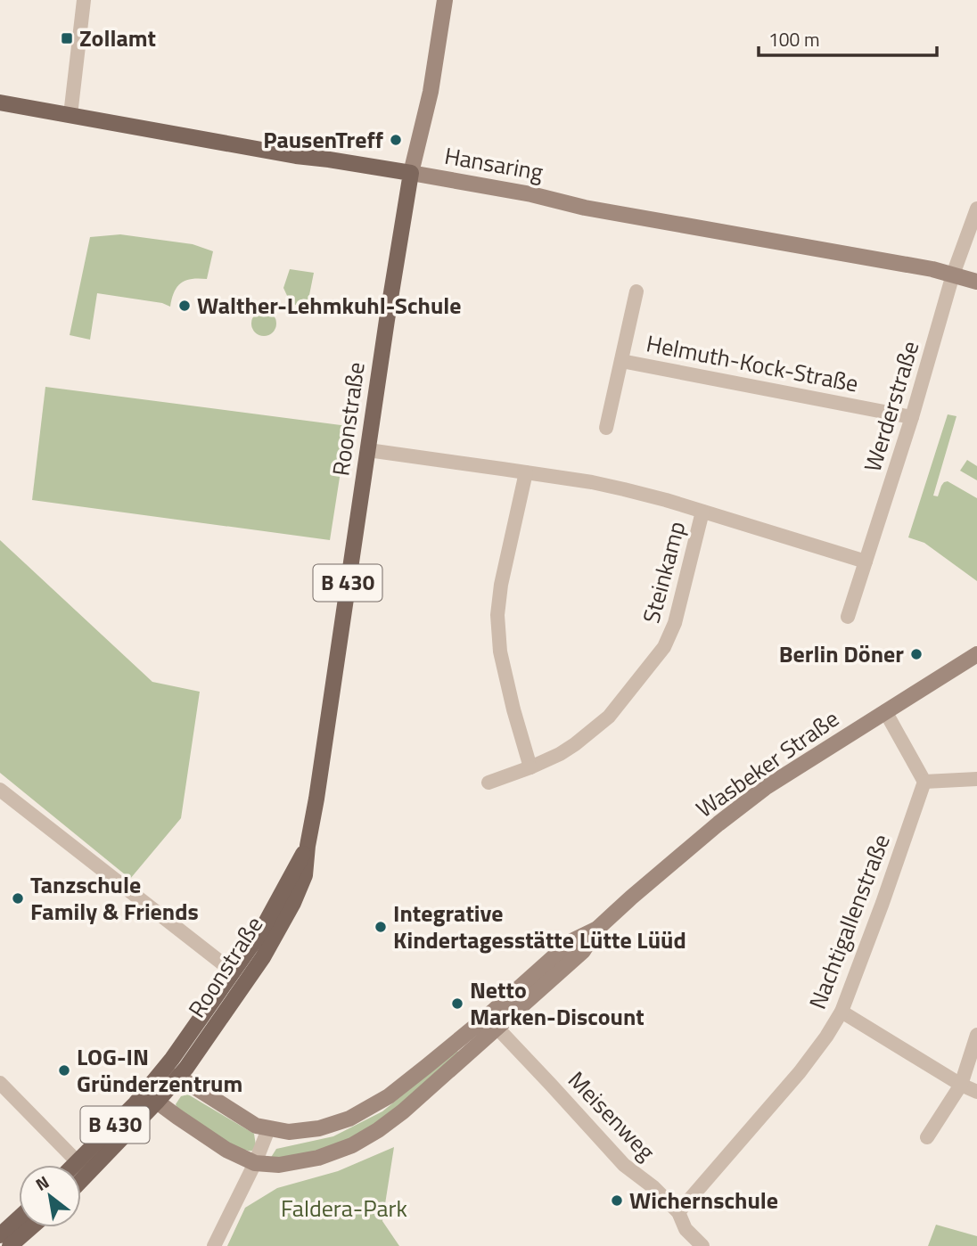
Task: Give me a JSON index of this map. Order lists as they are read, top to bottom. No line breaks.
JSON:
{"streets":{"main road":["Hansaring","Roonstraße","B 430"],"street":["Helmuth-Kock-Straße","Werderstraße","Steinkamp","Wasbeker Straße","Nachtigallenstraße","Meisenweg"]},"crossings":[["Hansaring","Werderstraße"],["Hansaring","Roonstraße"],["Helmuth-Kock-Straße","Werderstraße"],["Werderstraße","Steinkamp"],["Roonstraße","Steinkamp"],["Roonstraße","B 430"],["Roonstraße","Wasbeker Straße"],["B 430","Wasbeker Straße"],["Wasbeker Straße","Meisenweg"],["Nachtigallenstraße","Meisenweg"]],"parks":["Faldera-Park"],"places":{"transit":["Zollamt"],"other":["PausenTreff","Walther-Lehmkuhl-Schule","Berlin Döner","Tanzschule Family & Friends","Integrative Kindertagesstätte Lütte Lüüd","Netto Marken-Discount","LOG-IN Gründerzentrum","Wichernschule"]},"scale_bar":"100 m","north":"top left"}
